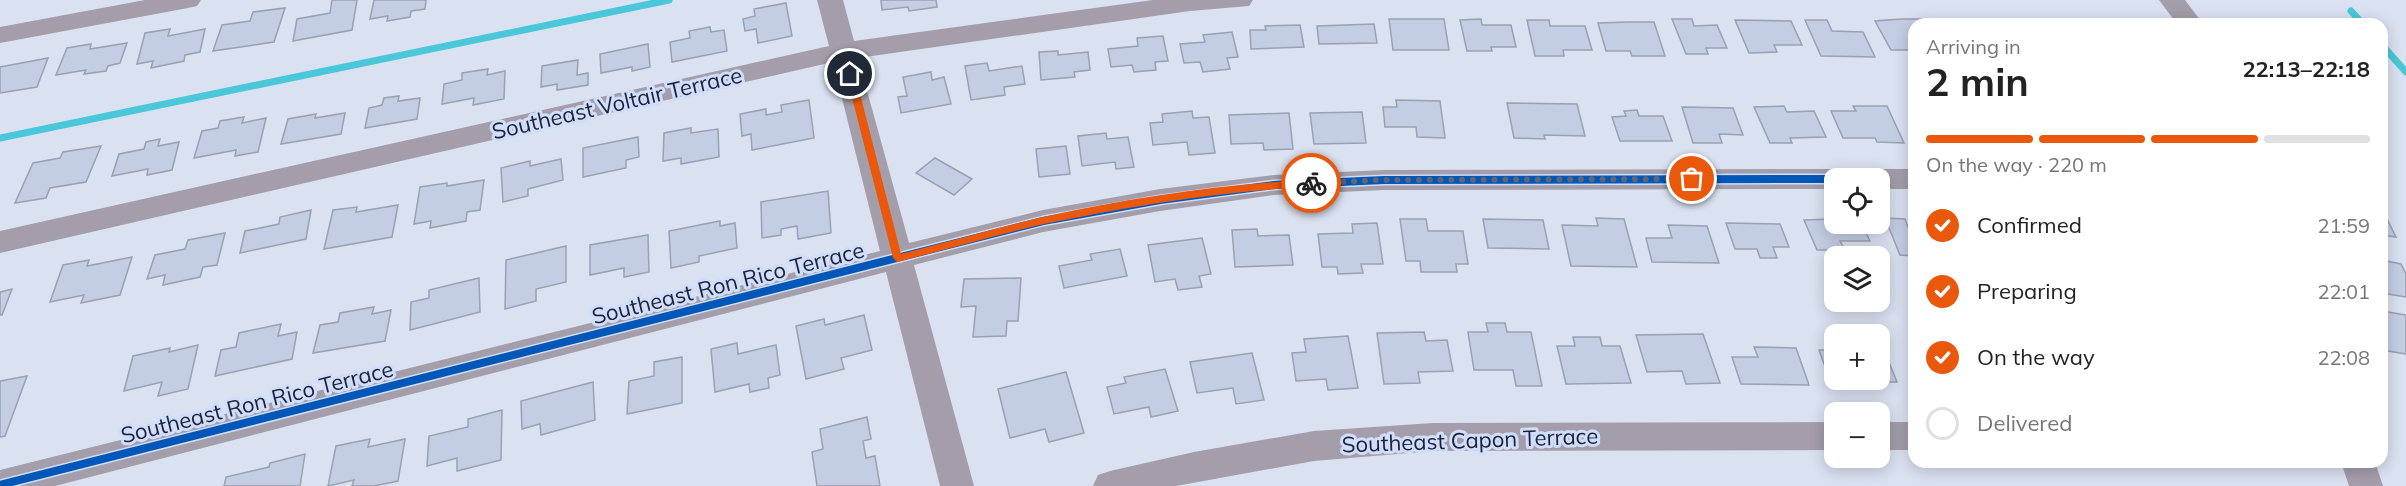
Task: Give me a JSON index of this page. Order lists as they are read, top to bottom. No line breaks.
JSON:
{"streets":{"street":["Southeast Voltair Terrace","Southeast Ron Rico Terrace","Southeast Capon Terrace"]},"page":{"heading":["2 min","Arriving in","22:13–22:18"],"bar":"On the way · 220 m","map_buttons":["+","−"],"list":[["Confirmed","21:59"],["Preparing","22:01"],["On the way","22:08"],"Delivered"]}}
